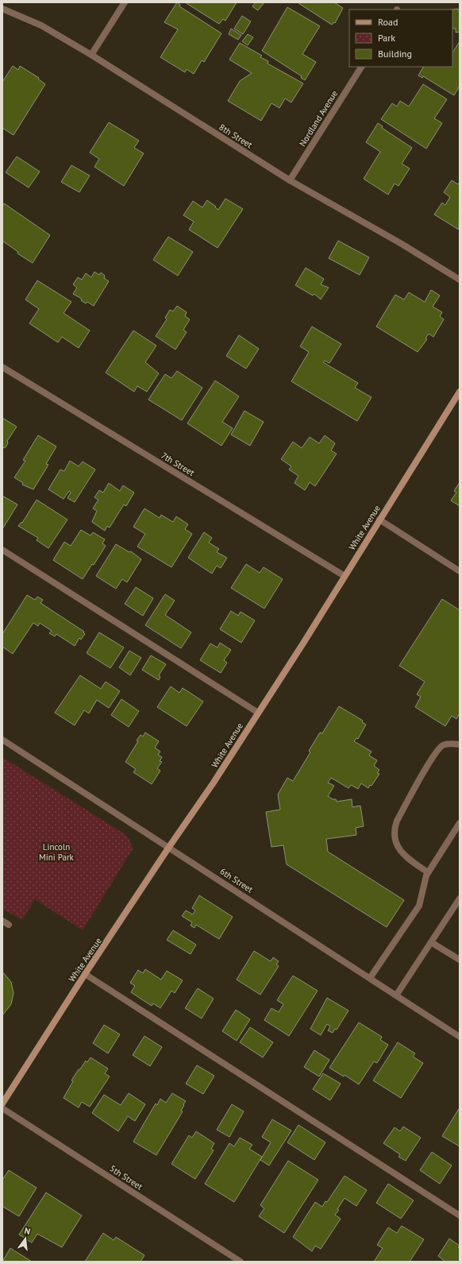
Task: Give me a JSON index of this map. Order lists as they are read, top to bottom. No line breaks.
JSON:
{"streets":{"main road":["White Avenue"],"street":["Nordland Avenue","8th Street","7th Street","6th Street","5th Street"]},"crossings":[["Nordland Avenue","8th Street"],["7th Street","White Avenue"],["White Avenue","6th Street"]],"parks":["Lincoln Mini Park"],"legend":["Road","Park","Building"],"north":"top"}
